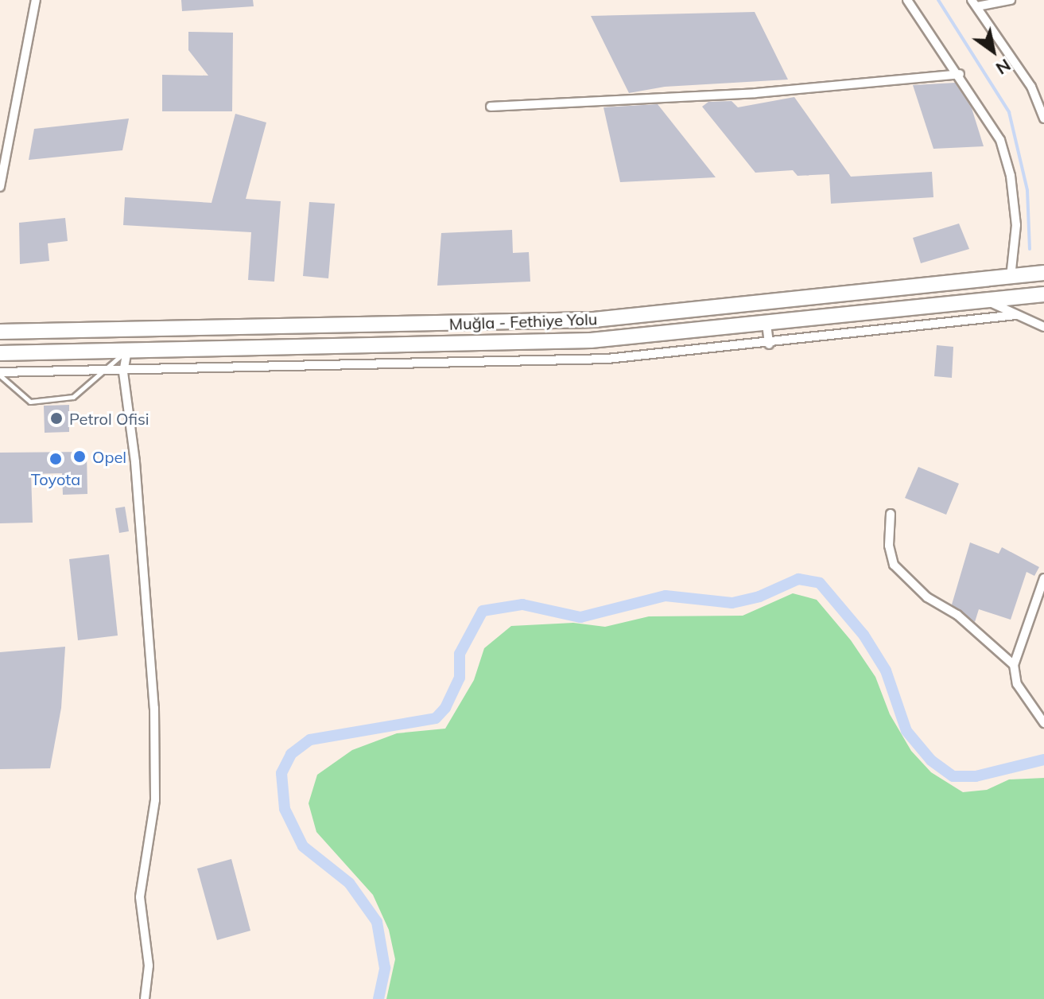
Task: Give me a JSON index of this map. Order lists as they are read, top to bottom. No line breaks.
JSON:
{"streets":{"highway":["Muğla - Fethiye Yolu"]},"places":["Petrol Ofisi","Opel","Toyota"],"north":"bottom right"}
